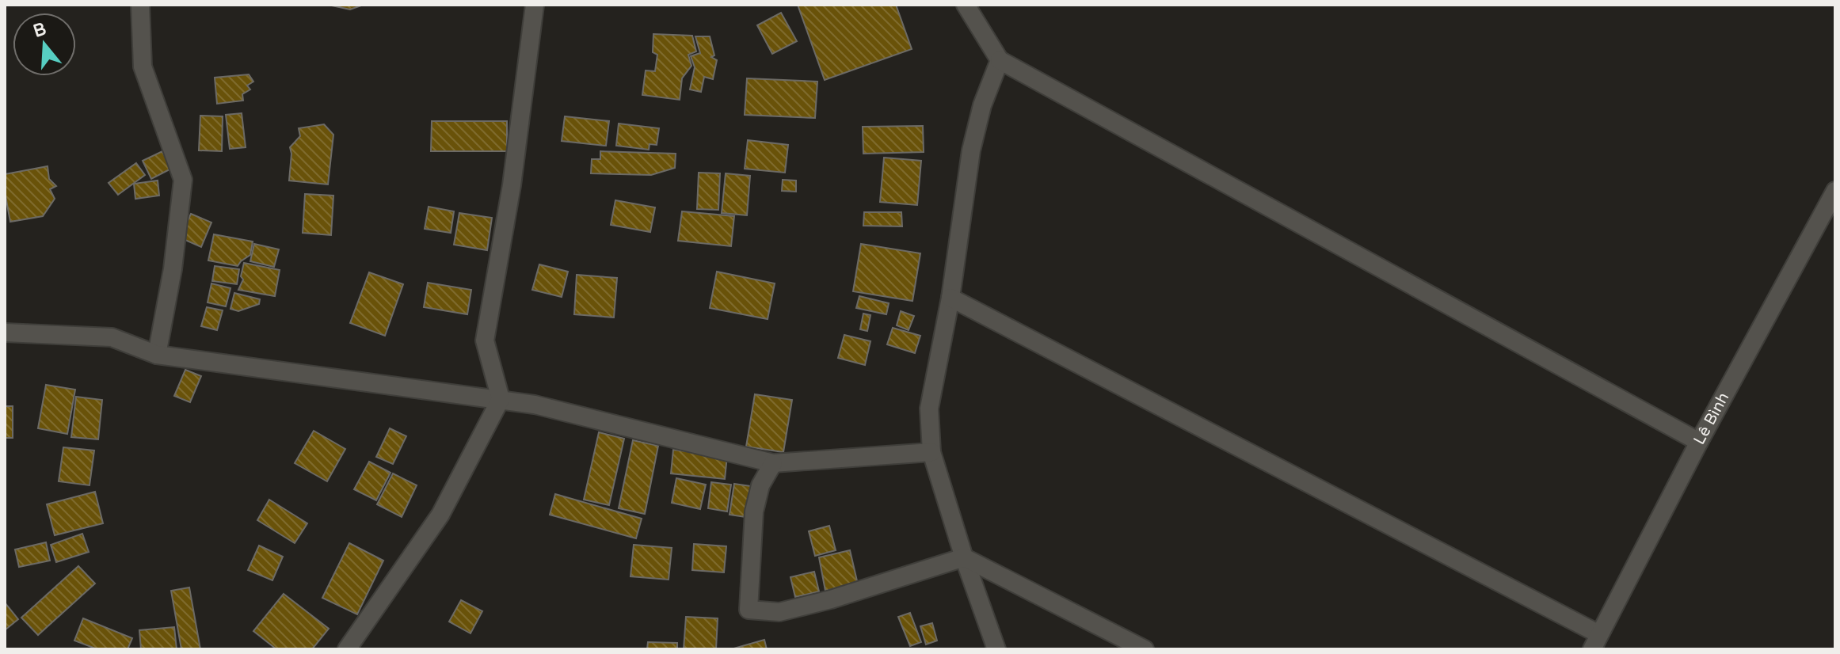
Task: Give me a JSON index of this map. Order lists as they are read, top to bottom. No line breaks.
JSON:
{"streets":{"street":["Lê Bình"]},"north":"top"}
